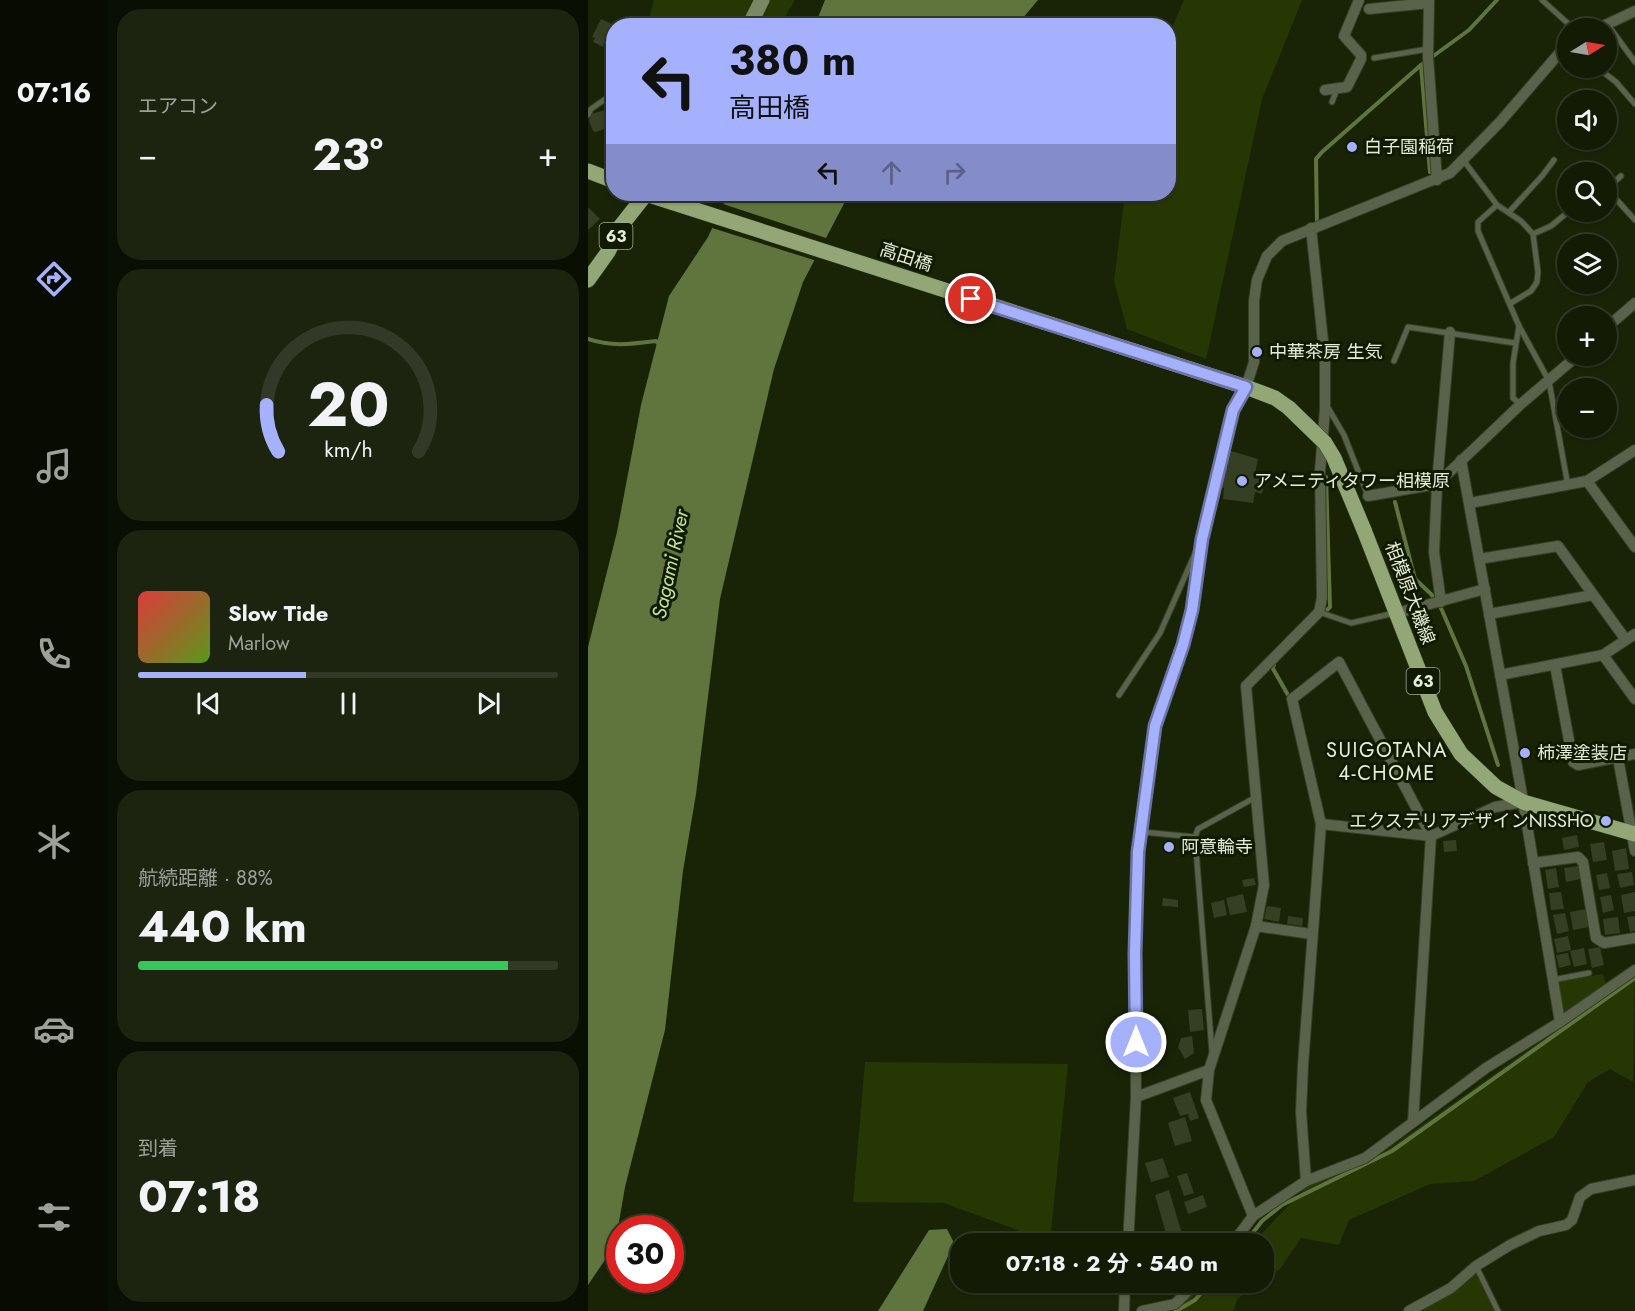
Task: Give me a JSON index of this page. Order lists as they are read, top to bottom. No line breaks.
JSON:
{"streets":{"main road":["63","高田橋","相模原大磯線"]},"crossings":[["高田橋","相模原大磯線"]],"districts":["SUIGOTANA 4-CHOME"],"water":["Sagami River"],"places":["白子園稲荷","中華茶房 生気","アメニティタワー相模原","柿澤塗装店","エクステリアデザインNISSHO","阿意輪寺"],"north":"right","page":{"tabs":"07:16","tile":["エアコン",["航続距離 · 88%","440 km"],["到着","07:18"]],"map_buttons":["+","−"],"turn":["380 m","高田橋"],"heat":["−","23°","+"],"song":["Slow Tide","Marlow"],"limit":"30","trip":"07:18 · 2 分 · 540 m","gauge":["20","km/h"]}}
